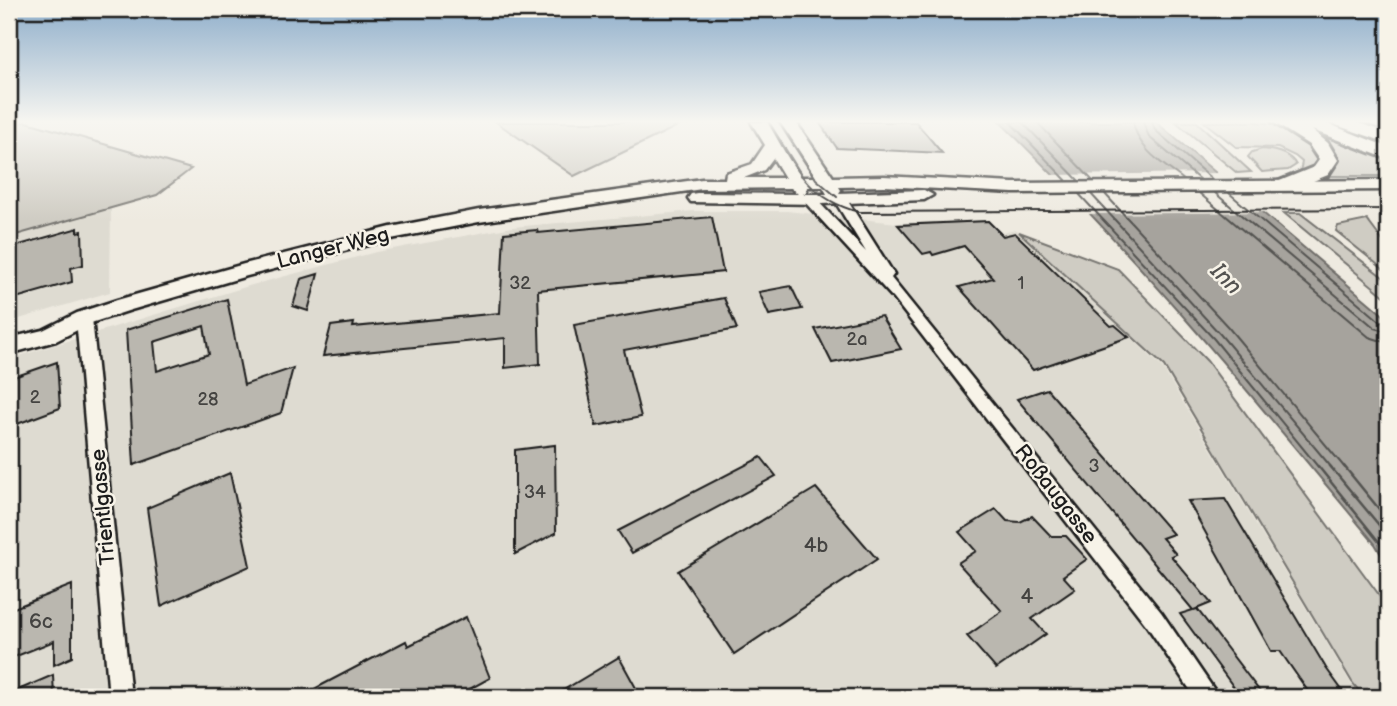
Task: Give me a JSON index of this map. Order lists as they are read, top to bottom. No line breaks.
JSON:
{"streets":{"main road":["Langer Weg"],"street":["Roßaugasse","Trientlgasse"]},"crossings":[["Langer Weg","Roßaugasse"],["Langer Weg","Trientlgasse"]],"water":["Inn"],"house_numbers":["32","1","2a","2","28","3","34","4b","4","6c"]}
